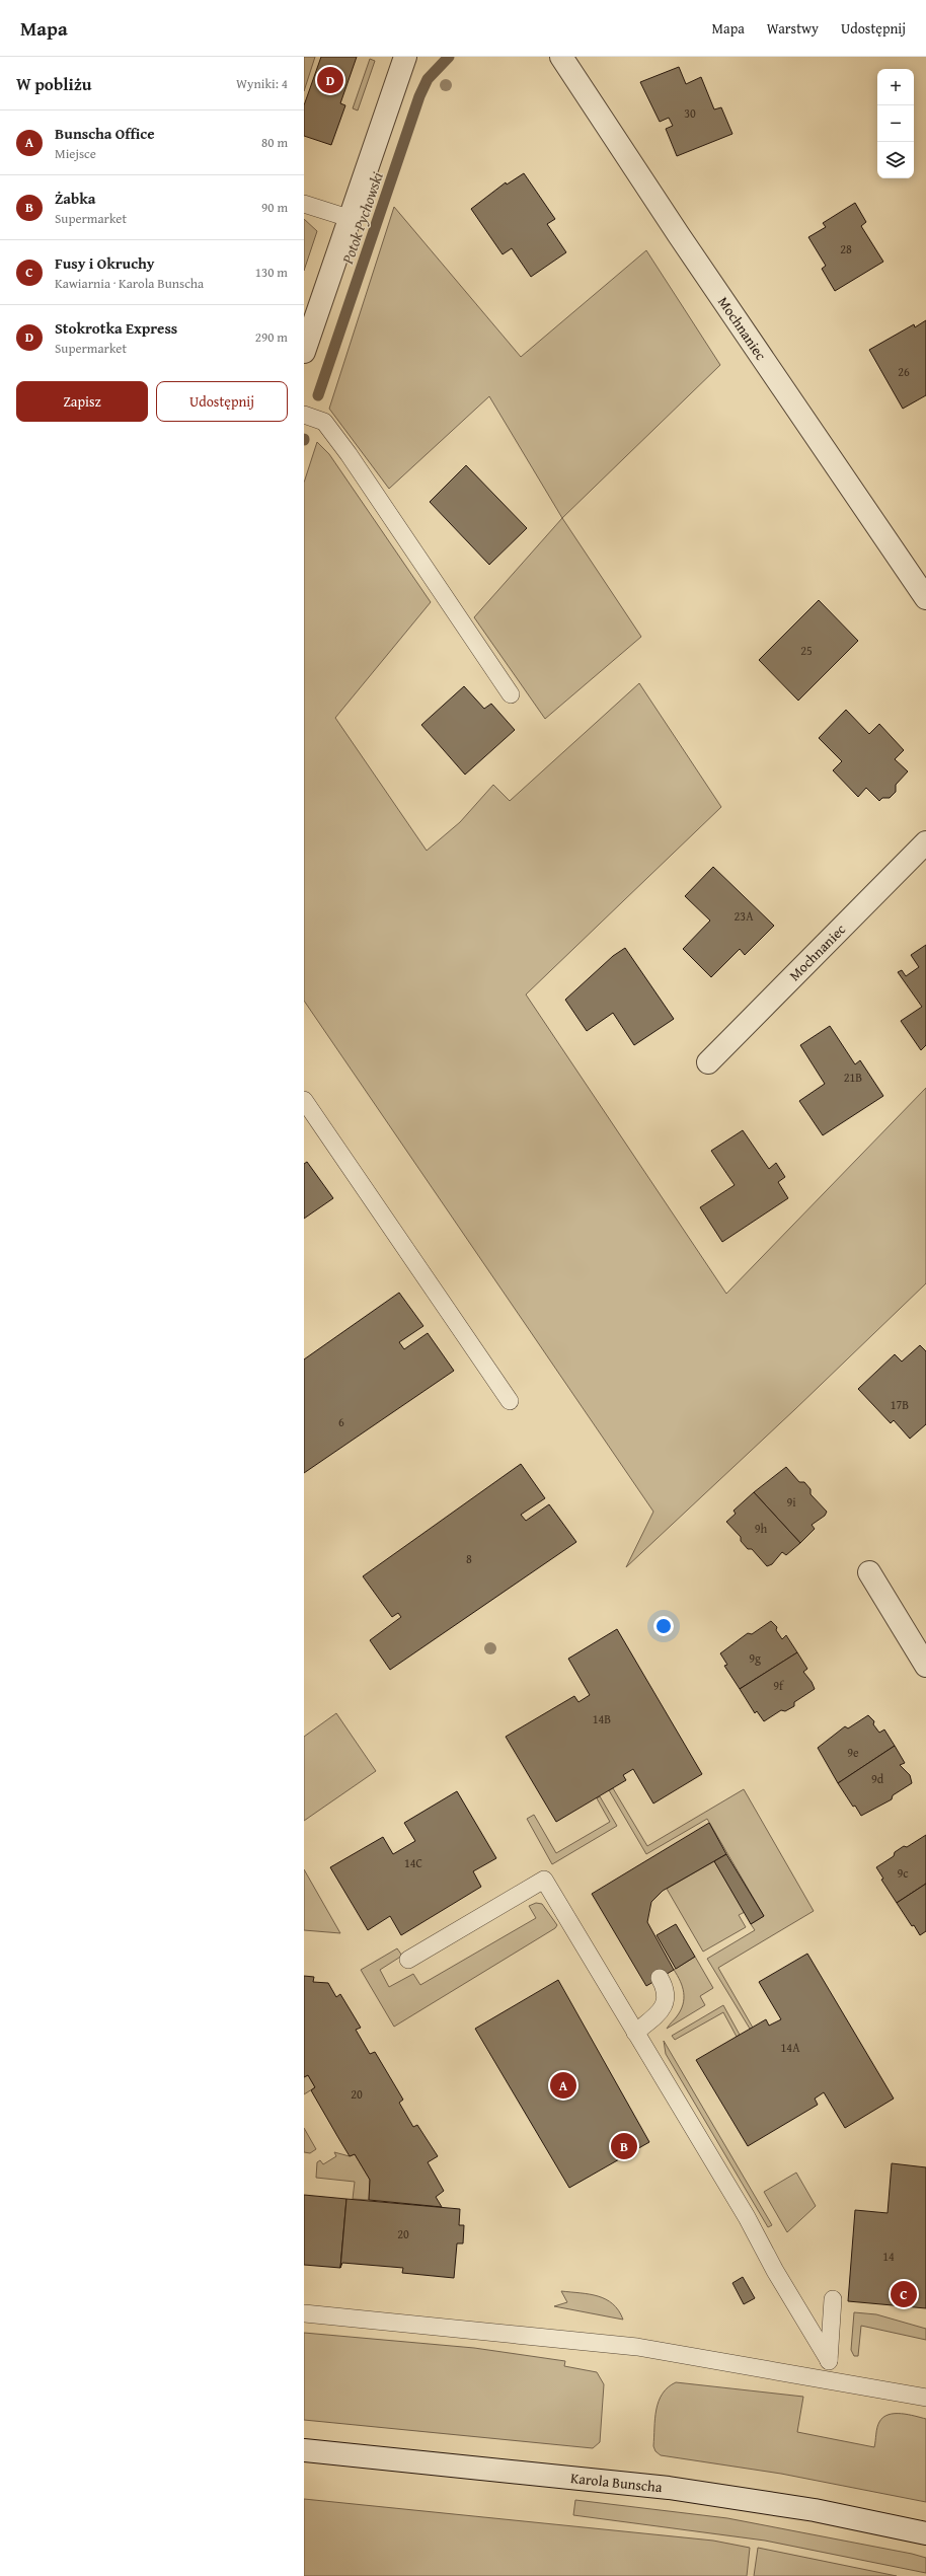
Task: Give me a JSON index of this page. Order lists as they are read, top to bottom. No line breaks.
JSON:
{"streets":{"street":["Mochnaniec","Karola Bunscha"]},"water":["Potok Pychowski"],"house_numbers":["30","28","26","25","23A","21B","17B","6","9i","9h","8","9g","9f","14B","9e","9d","14C","9c","14A","20","20","14"],"page":{"header":"Mapa","nav":["Mapa","Warstwy","Udostępnij"],"heading":["W pobliżu","Wyniki: 4"],"pins":["D","A","B","C"],"map_buttons":["+","−"],"list":[{"mark":"A","name":"Bunscha Office","note":"Miejsce","value":"80 m"},{"mark":"B","name":"Żabka","note":"Supermarket","value":"90 m"},{"mark":"C","name":"Fusy i Okruchy","note":"Kawiarnia · Karola Bunscha","value":"130 m"},{"mark":"D","name":"Stokrotka Express","note":"Supermarket","value":"290 m"}],"buttons":["Zapisz","Udostępnij"]}}
